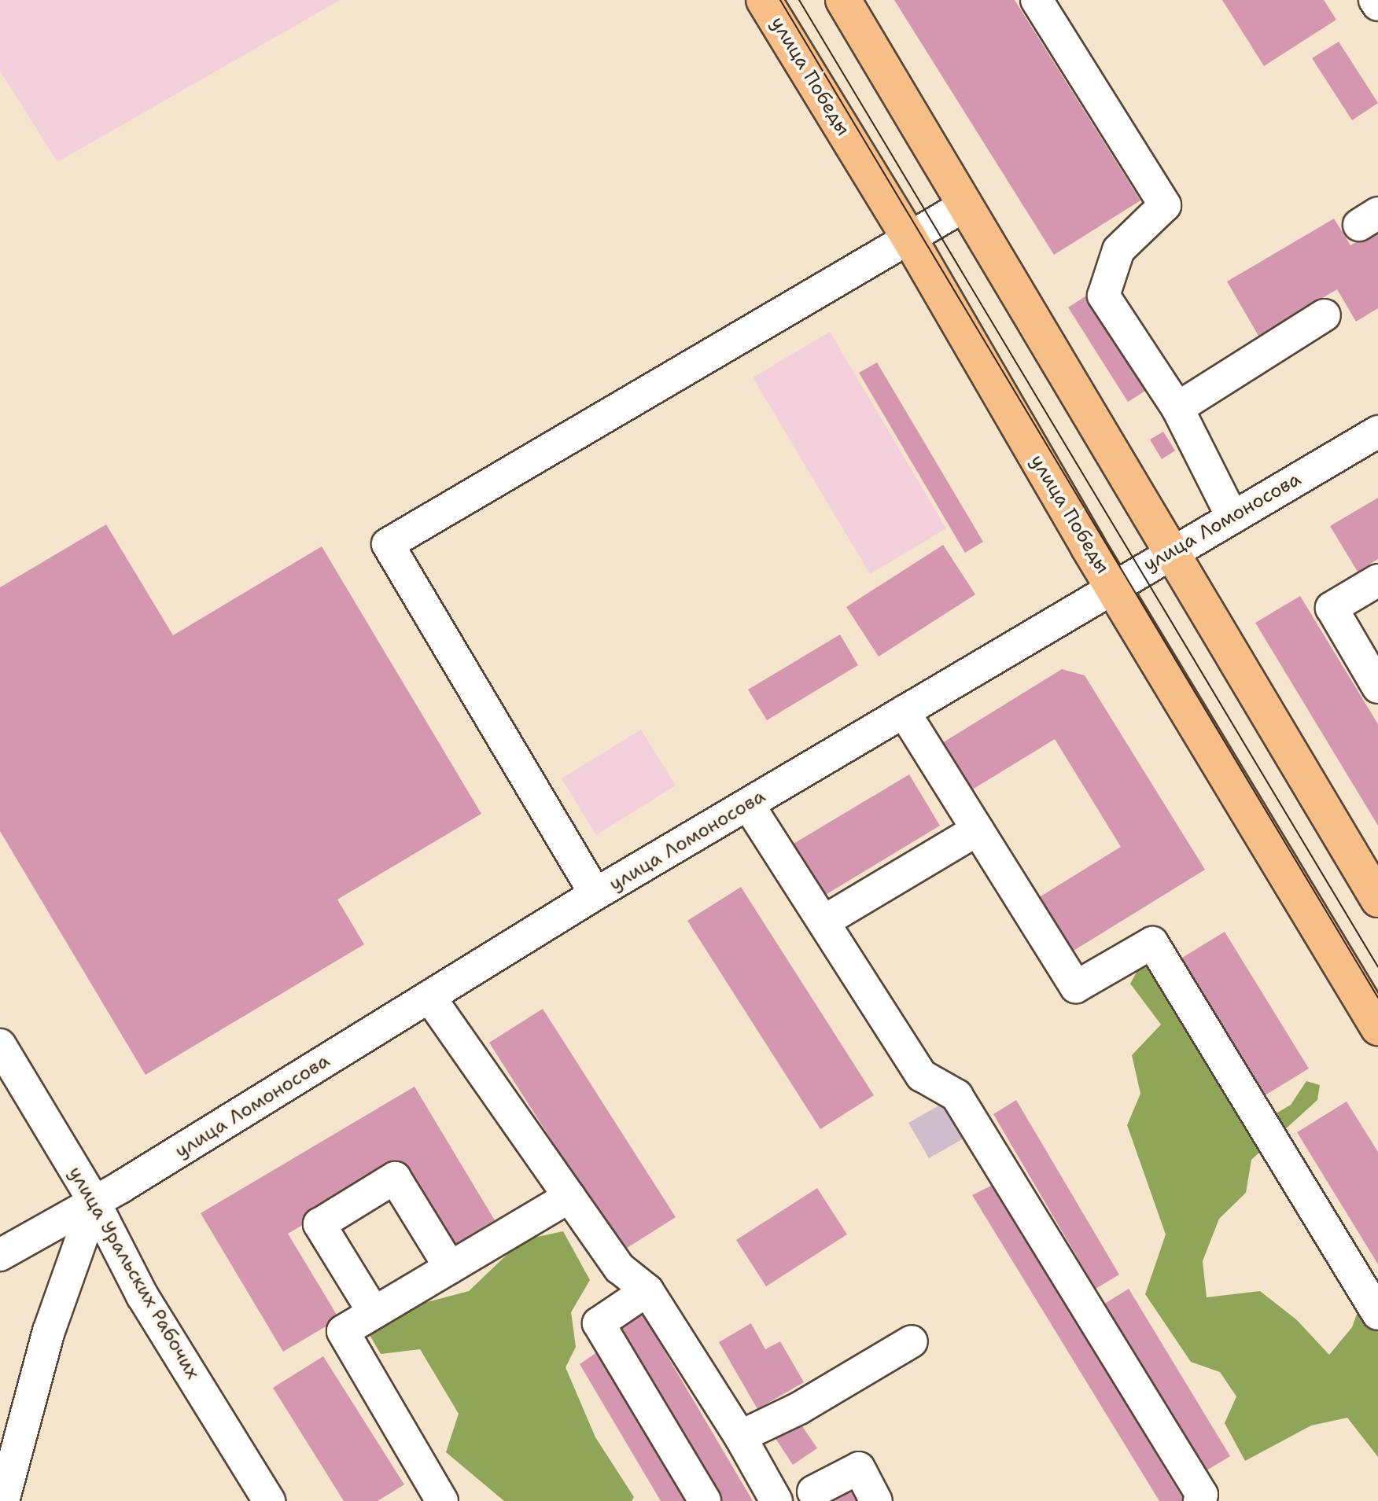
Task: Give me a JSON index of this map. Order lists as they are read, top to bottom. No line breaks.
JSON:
{"streets":{"main road":["улица Победы"],"street":["улица Ломоносова","улица Уральских Рабочих"]},"crossings":[["улица Победы","улица Ломоносова"],["улица Ломоносова","улица Уральских Рабочих"]]}
